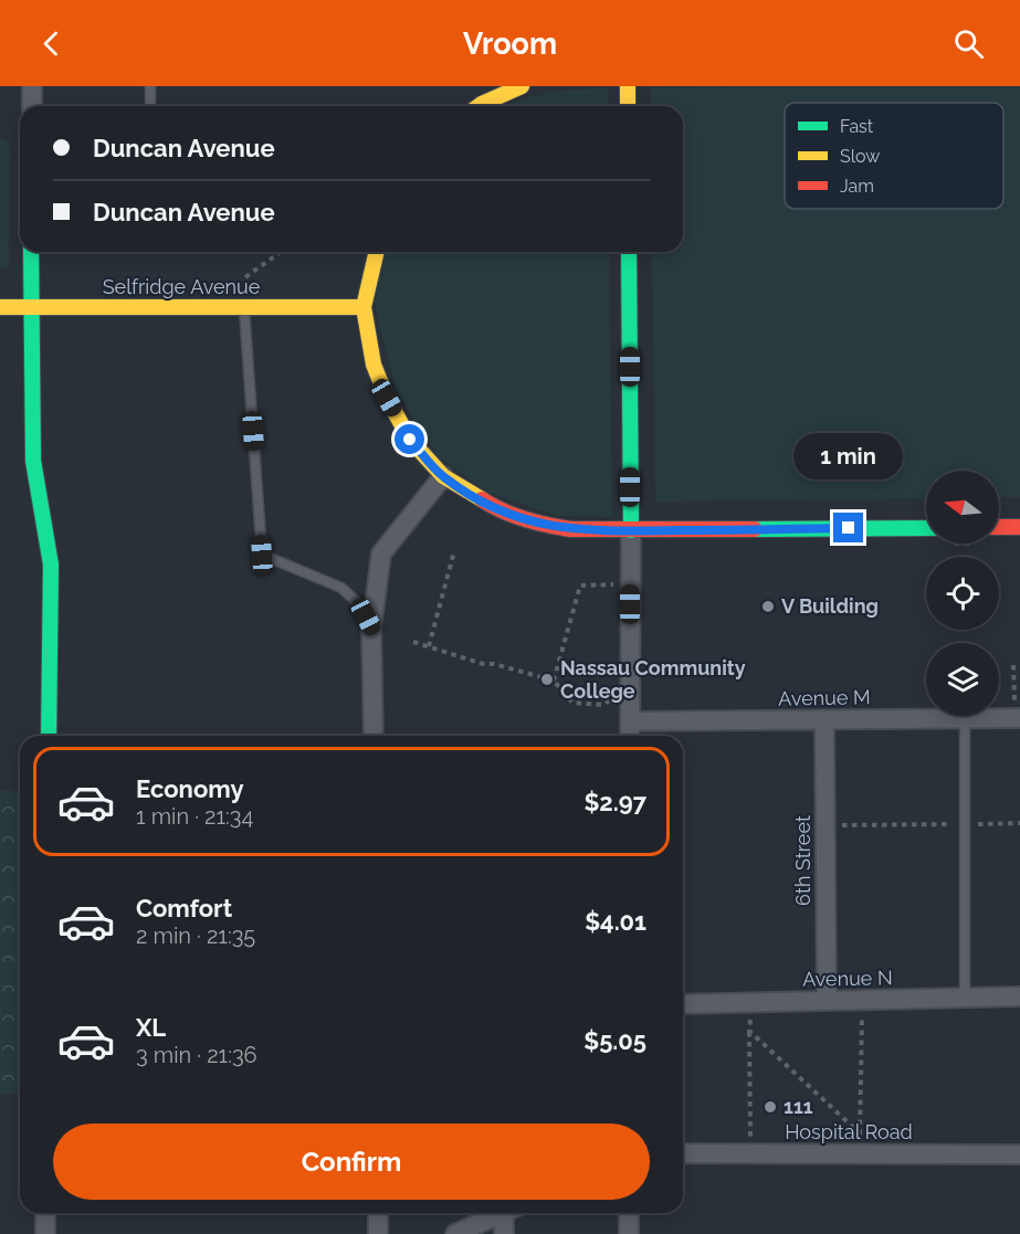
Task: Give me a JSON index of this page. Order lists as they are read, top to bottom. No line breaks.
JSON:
{"streets":{"street":["Selfridge Avenue","Avenue M","6th Street","Avenue N","Hospital Road"]},"crossings":[["Avenue M","6th Street"],["6th Street","Avenue N"]],"places":["V Building","Nassau Community College","111"],"legend":["Fast","Slow","Jam"],"north":"left","page":{"header":"Vroom","banner":["Duncan Avenue","Duncan Avenue"],"bubble":"1 min","list":[{"name":"Economy","note":"1 min · 21:34","value":"$2.97"},{"name":"Comfort","note":"2 min · 21:35","value":"$4.01"},{"name":"XL","note":"3 min · 21:36","value":"$5.05"}],"buttons":"Confirm"}}
